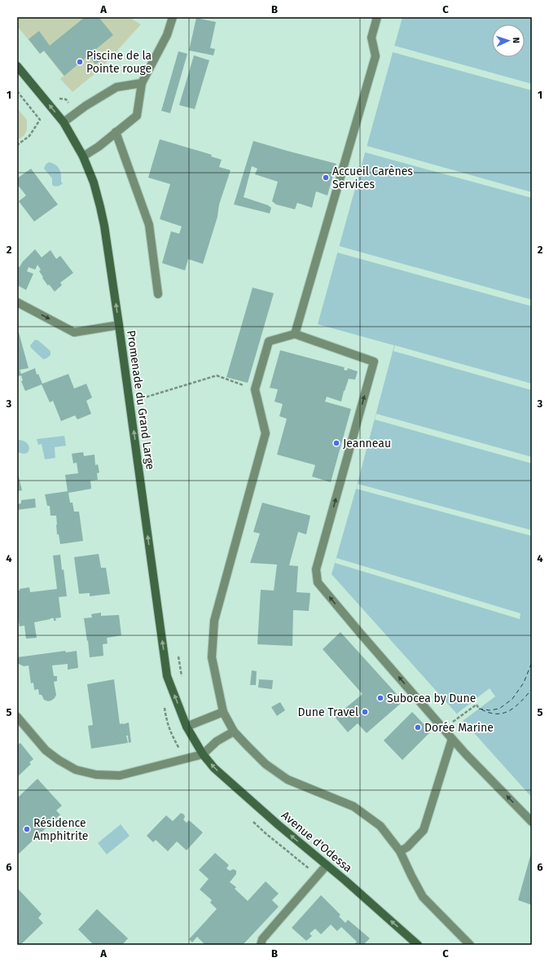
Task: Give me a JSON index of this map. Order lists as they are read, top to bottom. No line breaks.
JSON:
{"streets":{"street":["Promenade du Grand Large","Avenue d'Odessa"]},"crossings":[["Promenade du Grand Large","Avenue d'Odessa"]],"places":["Piscine de la Pointe rouge","Accueil Carènes Services","Jeanneau","Subocea by Dune","Dune Travel","Dorée Marine","Résidence Amphitrite"],"north":"right","grid":{"columns":["A","B","C"],"rows":["1","2","3","4","5","6"]}}
